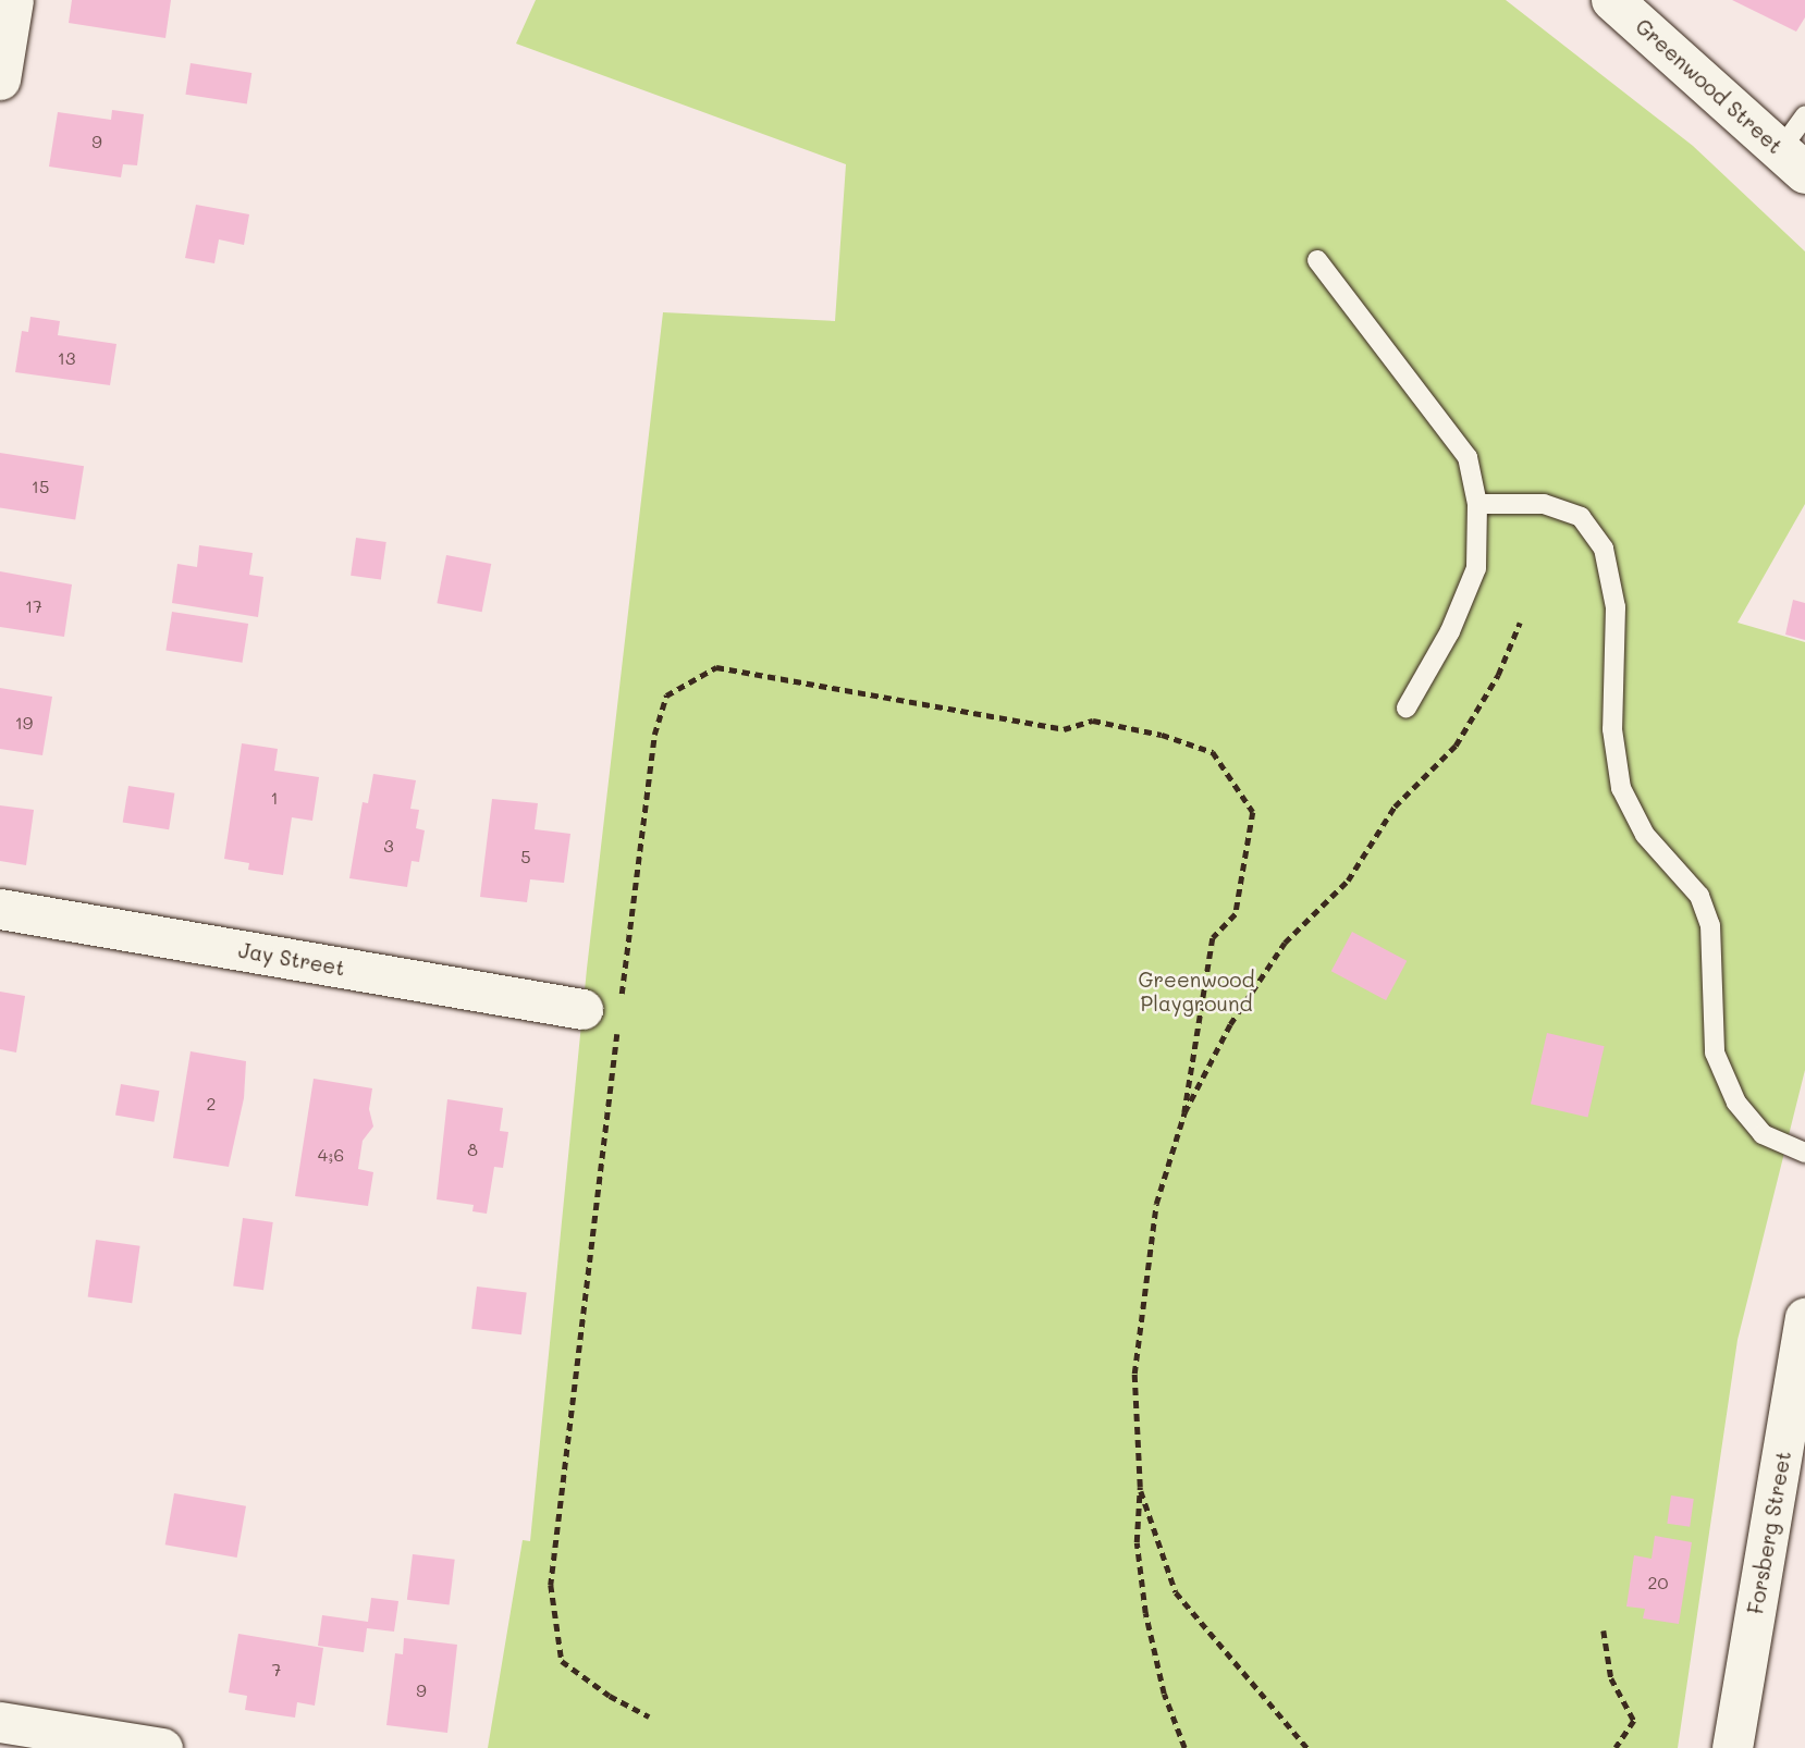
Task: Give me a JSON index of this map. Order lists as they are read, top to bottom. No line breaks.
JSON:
{"streets":{"main road":["Greenwood Street"],"street":["Jay Street","Forsberg Street"]},"parks":["Greenwood Playground"],"house_numbers":["9","13","15","17","19","1","3","5","2","8","4;6","20","7","9"]}
